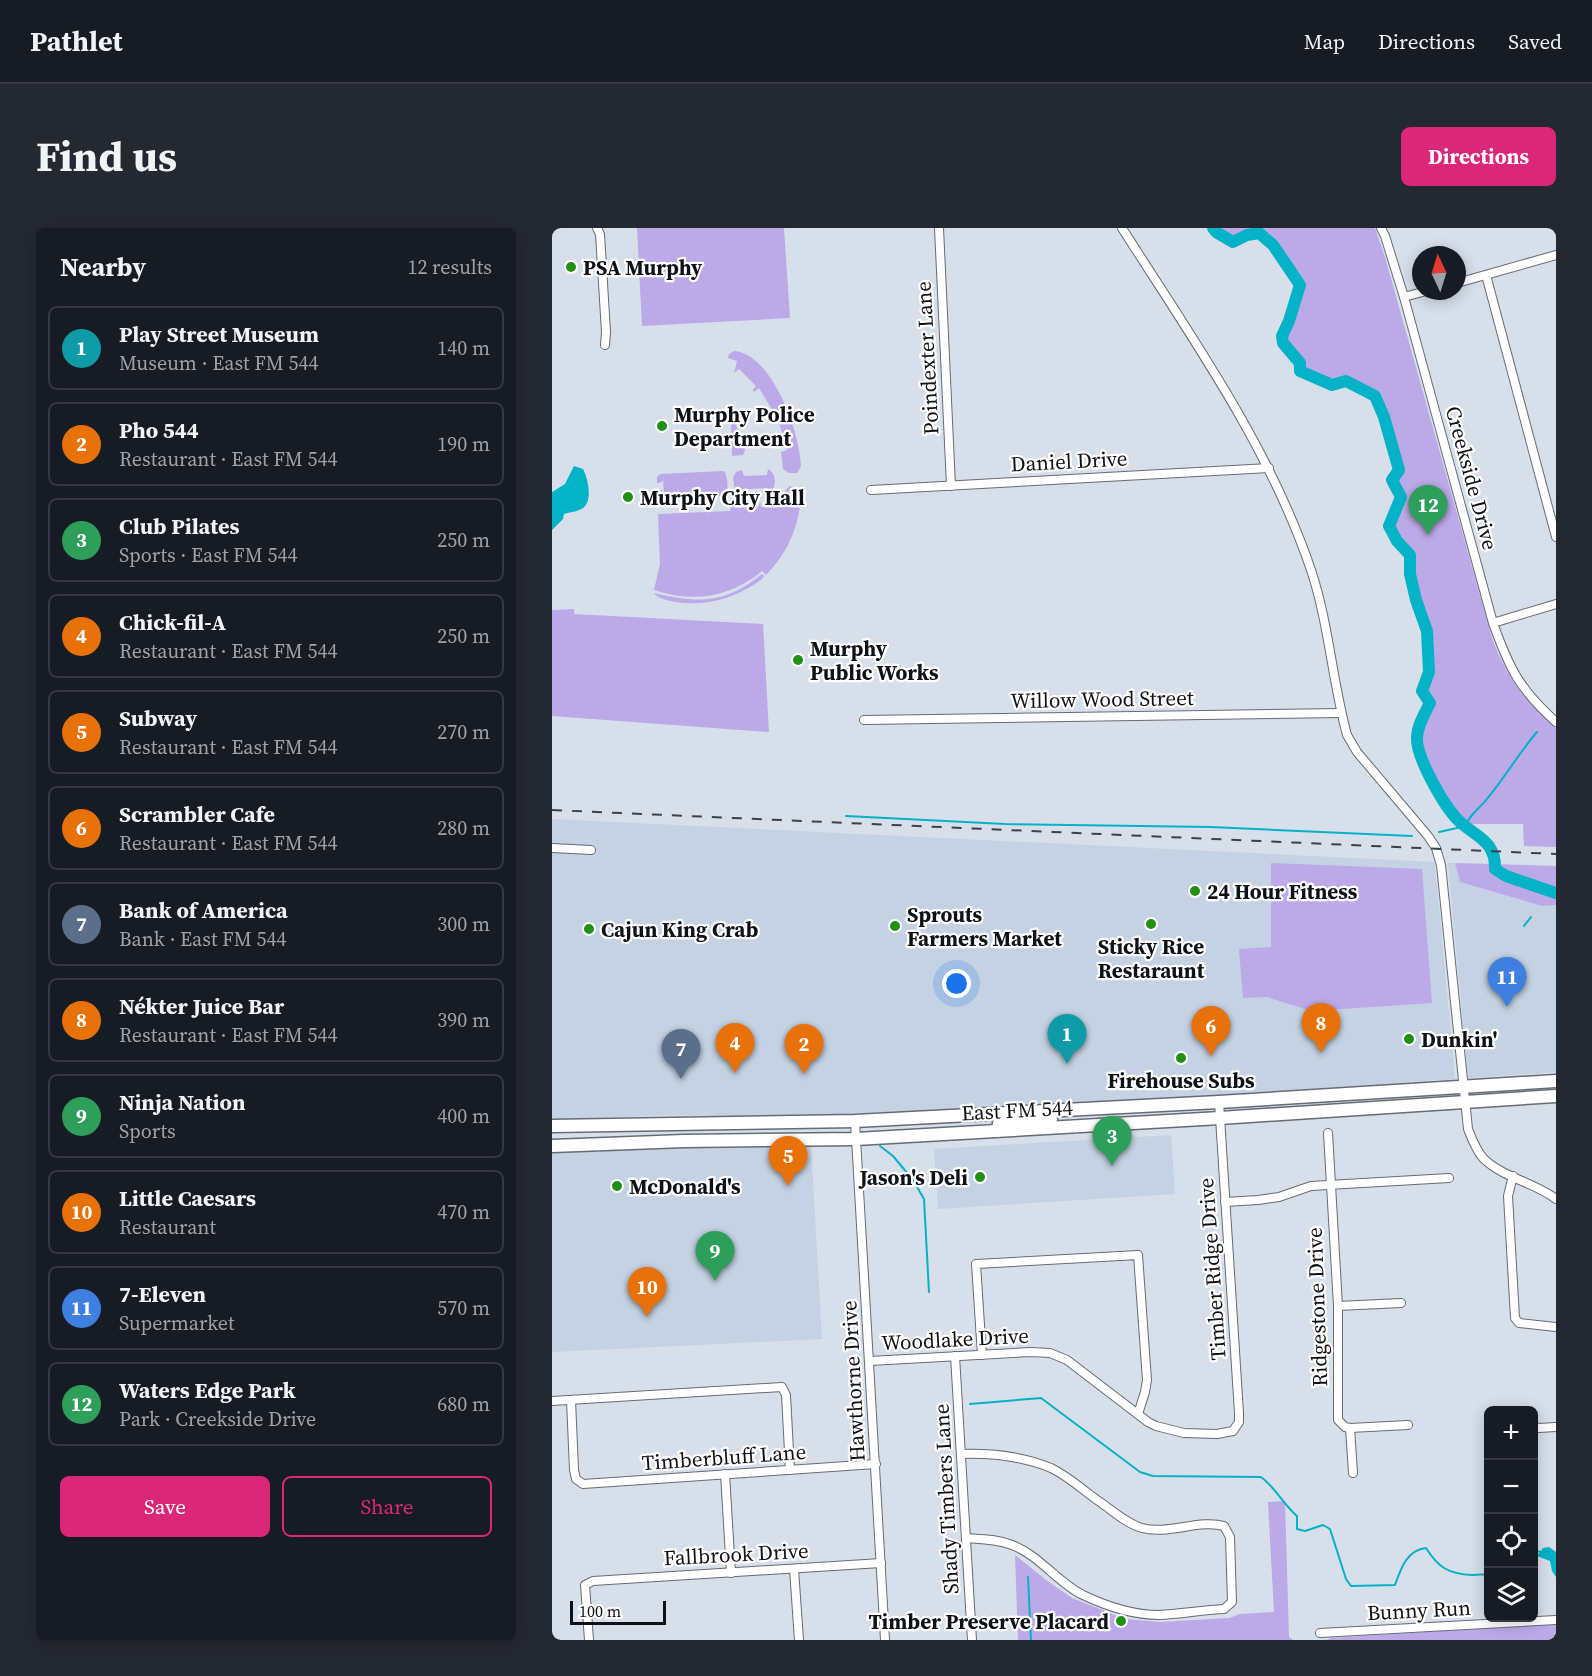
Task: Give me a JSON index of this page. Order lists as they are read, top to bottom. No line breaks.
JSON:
{"streets":{"main road":["East FM 544"],"street":["Poindexter Lane","Daniel Drive","Creekside Drive","Willow Wood Street","Timber Ridge Drive","Ridgestone Drive","Woodlake Drive","Hawthorne Drive","Timberbluff Lane","Shady Timbers Lane","Fallbrook Drive","Bunny Run"]},"crossings":[["Poindexter Lane","Daniel Drive"],["East FM 544","Timber Ridge Drive"],["East FM 544","Hawthorne Drive"],["Timber Ridge Drive","Woodlake Drive"],["Woodlake Drive","Hawthorne Drive"],["Woodlake Drive","Shady Timbers Lane"],["Hawthorne Drive","Timberbluff Lane"],["Hawthorne Drive","Fallbrook Drive"]],"places":["PSA Murphy","Murphy Police Department","Murphy City Hall","Murphy Public Works","24 Hour Fitness","Sticky Rice Restaraunt","Sprouts Farmers Market","Cajun King Crab","Dunkin'","Firehouse Subs","Jason's Deli","McDonald's","Timber Preserve Placard"],"scale_bar":"100 m","north":"top","page":{"header":"Pathlet","nav":["Map","Directions","Saved"],"title":"Find us","buttons":["Directions",["Save","Share"]],"heading":["Nearby","12 results"],"list":[{"mark":"1","name":"Play Street Museum","note":"Museum · East FM 544","value":"140 m"},{"mark":"2","name":"Pho 544","note":"Restaurant · East FM 544","value":"190 m"},{"mark":"3","name":"Club Pilates","note":"Sports · East FM 544","value":"250 m"},{"mark":"4","name":"Chick-fil-A","note":"Restaurant · East FM 544","value":"250 m"},{"mark":"5","name":"Subway","note":"Restaurant · East FM 544","value":"270 m"},{"mark":"6","name":"Scrambler Cafe","note":"Restaurant · East FM 544","value":"280 m"},{"mark":"7","name":"Bank of America","note":"Bank · East FM 544","value":"300 m"},{"mark":"8","name":"Nékter Juice Bar","note":"Restaurant · East FM 544","value":"390 m"},{"mark":"9","name":"Ninja Nation","note":"Sports","value":"400 m"},{"mark":"10","name":"Little Caesars","note":"Restaurant","value":"470 m"},{"mark":"11","name":"7-Eleven","note":"Supermarket","value":"570 m"},{"mark":"12","name":"Waters Edge Park","note":"Park · Creekside Drive","value":"680 m"}],"pins":["12","11","8","6","1","4","2","7","3","5","9","10"],"map_buttons":["+","−"],"scale":"100 m"}}
